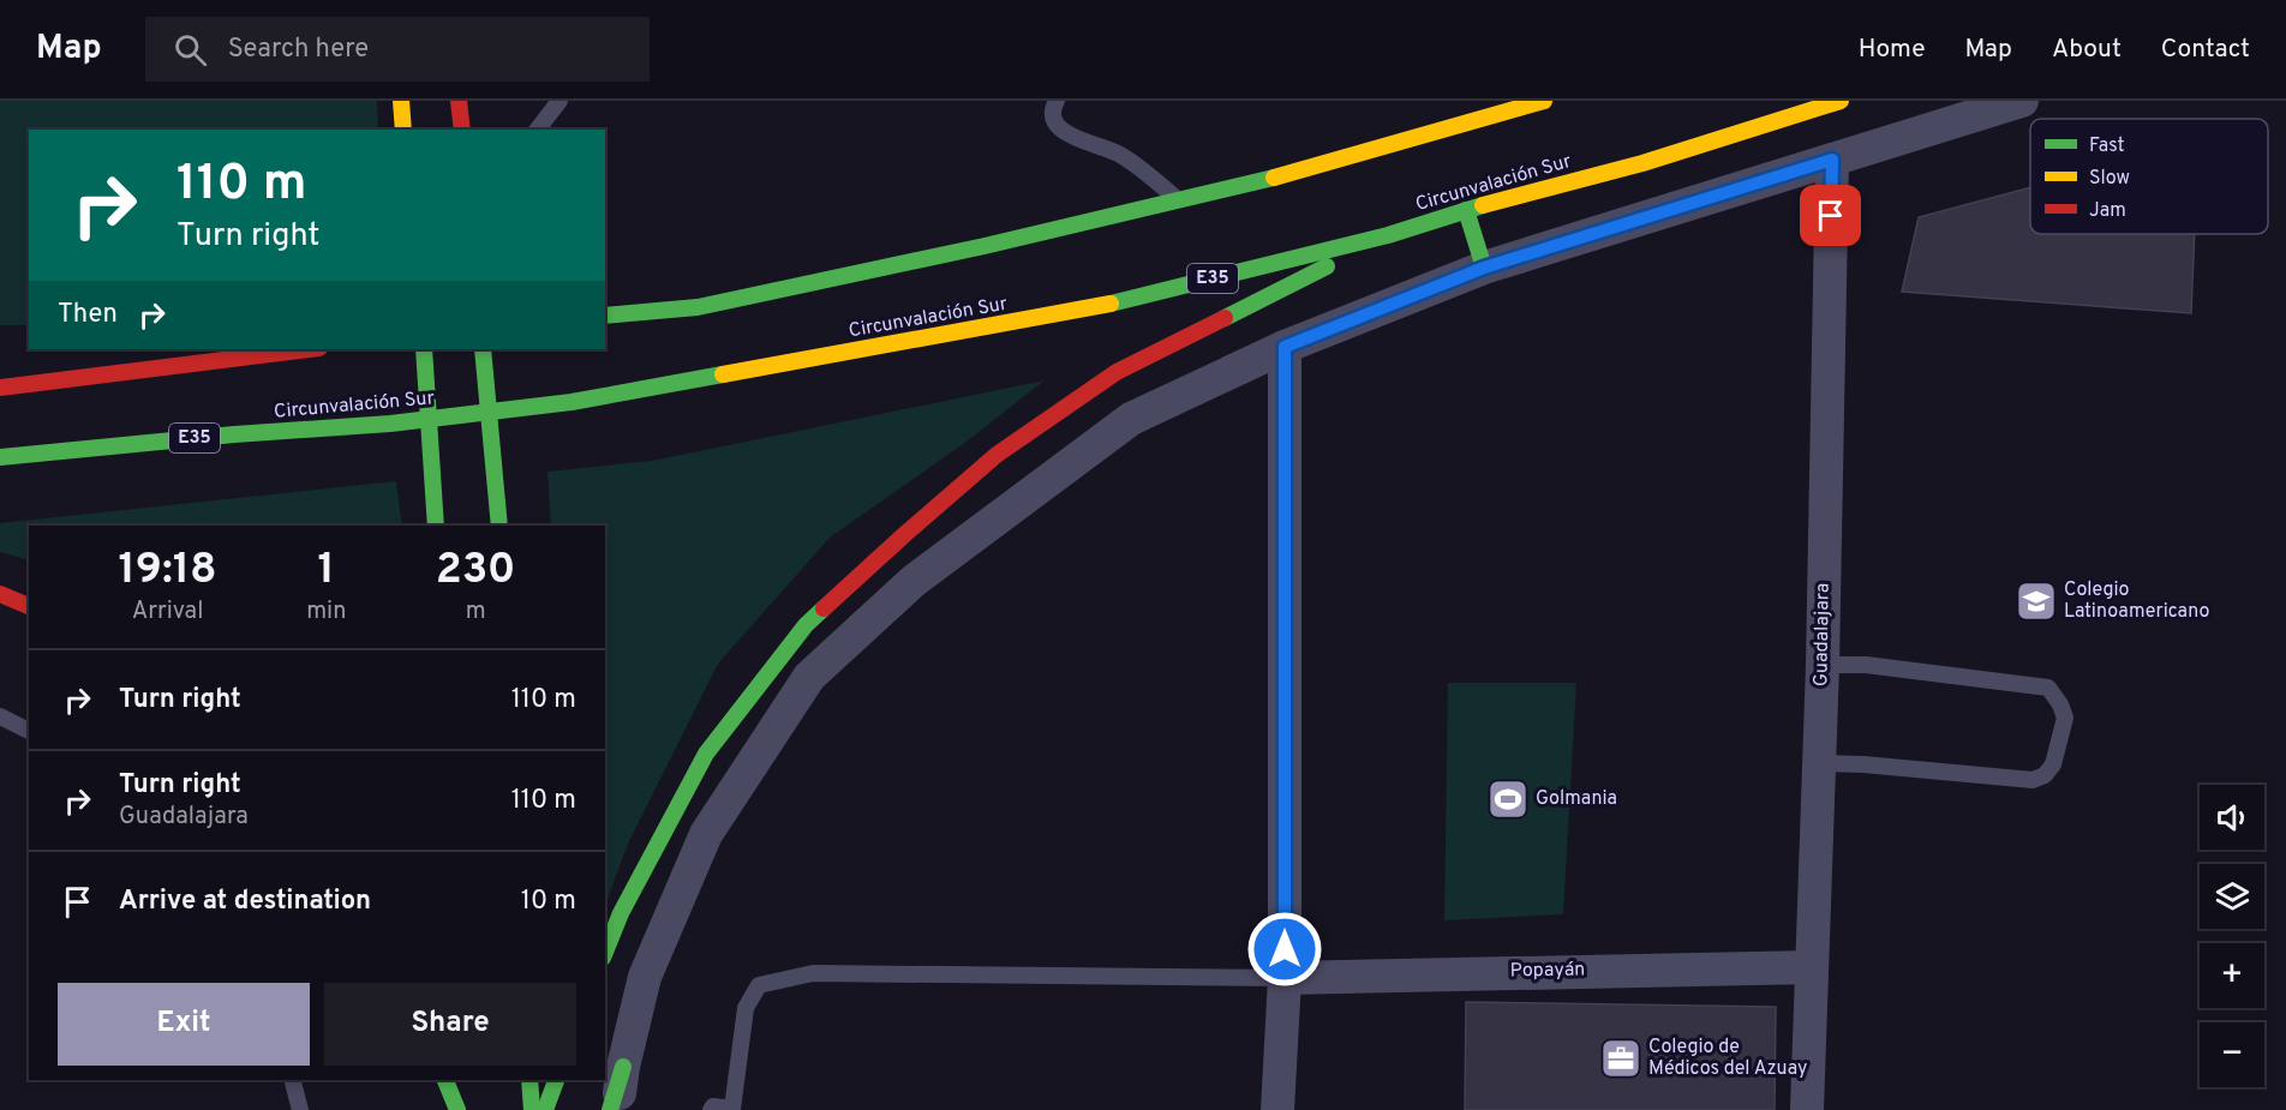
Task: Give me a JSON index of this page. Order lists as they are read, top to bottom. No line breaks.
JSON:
{"streets":{"main road":["Circunvalación Sur","E35"],"street":["Guadalajara","Popayán"]},"crossings":[["Guadalajara","Popayán"]],"places":{"school or university":["Colegio Latinoamericano"],"sports":["Golmania"],"office":["Colegio de Médicos del Azuay"]},"legend":["Fast","Slow","Jam"],"page":{"header":"Map","search":"Search here","nav":["Home","Map","About","Contact"],"turn":["110 m","Turn right"],"then":"Then","eta":["19:18","Arrival","1","min","230","m"],"list":[{"name":"Turn right","value":"110 m"},{"name":"Turn right","note":"Guadalajara","value":"110 m"},{"name":"Arrive at destination","value":"10 m"}],"map_buttons":["+","−"],"buttons":["Exit","Share"]}}
